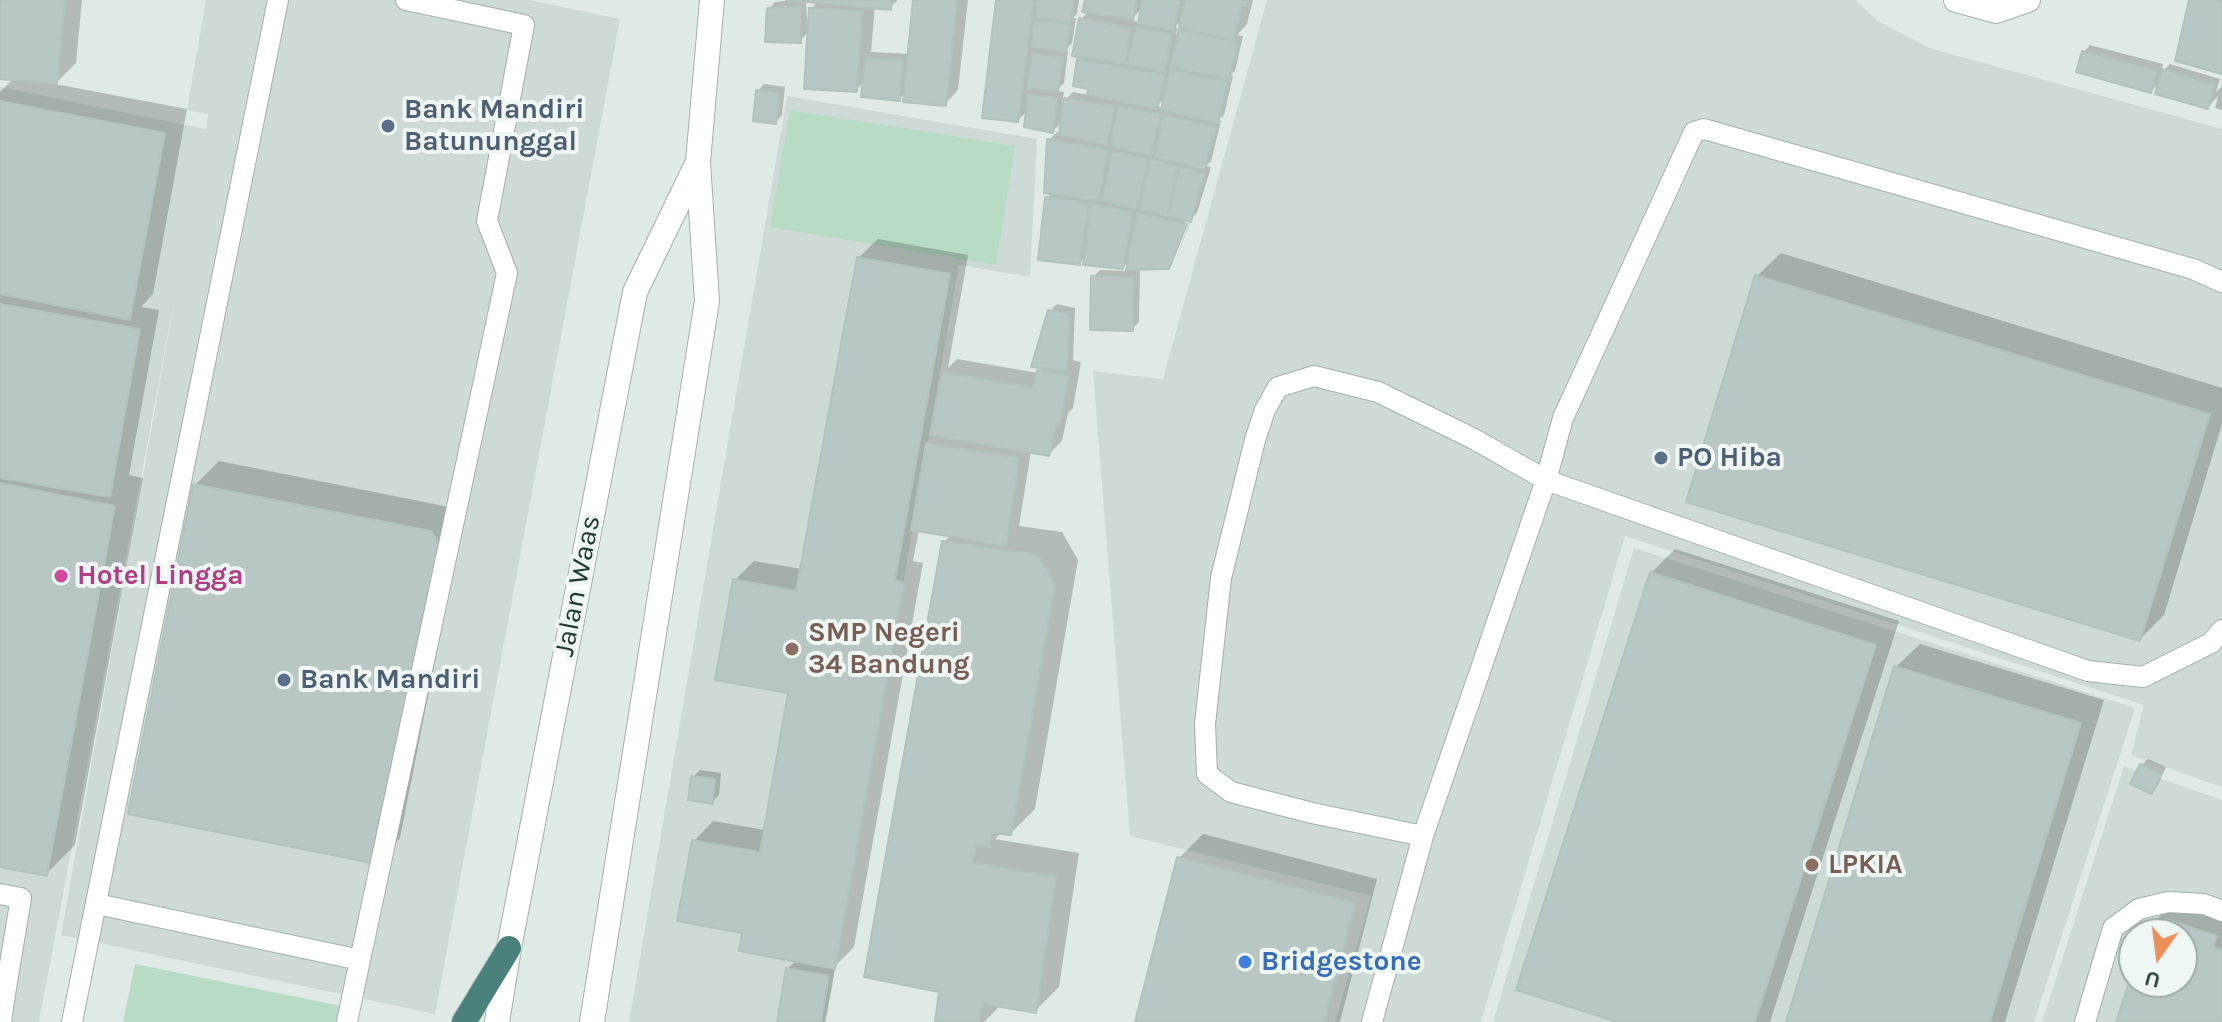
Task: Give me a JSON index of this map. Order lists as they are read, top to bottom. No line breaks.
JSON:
{"streets":{"street":["Jalan Waas"]},"places":["Bank Mandiri Batununggal","PO Hiba","Hotel Lingga","SMP Negeri 34 Bandung","Bank Mandiri","LPKIA","Bridgestone"],"north":"bottom"}
